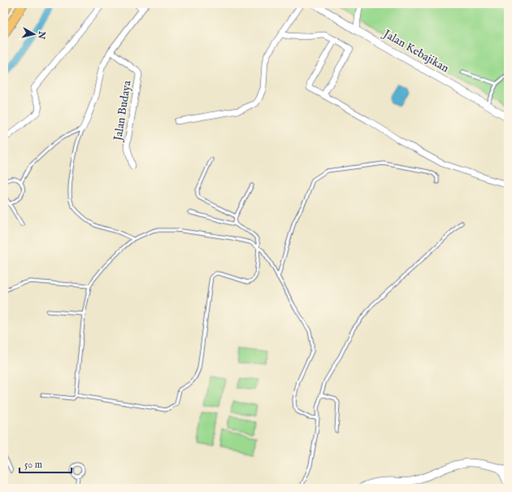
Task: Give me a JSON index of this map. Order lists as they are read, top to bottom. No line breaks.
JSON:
{"streets":{"street":["Jalan Kebajikan","Jalan Budaya"]},"scale_bar":"50 m","north":"right"}
